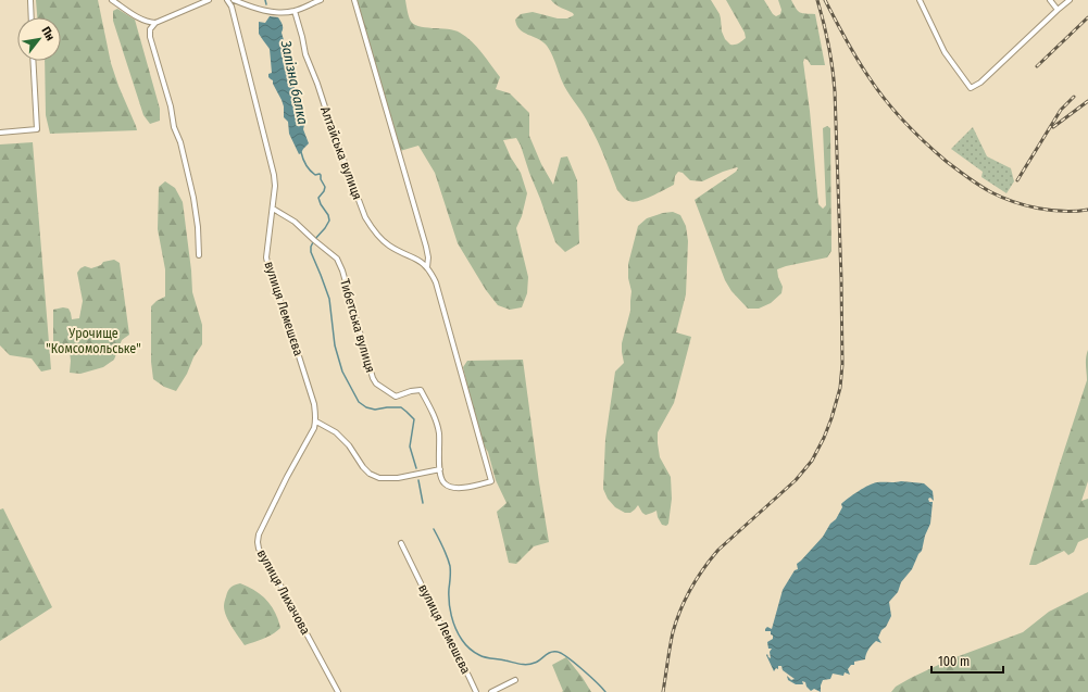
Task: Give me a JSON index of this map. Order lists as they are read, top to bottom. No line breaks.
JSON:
{"streets":{"street":["Алтайська вулиця","вулиця Лемешєва","Тибетська вулиця","вулиця Лихачова"]},"crossings":[["Алтайська вулиця","Тибетська вулиця"],["вулиця Лемешєва","Тибетська вулиця"],["вулиця Лемешєва","вулиця Лихачова"]],"water":["Залізна балка"],"parks":["Урочище \"Комсомольське\""],"scale_bar":"100 m","north":"top right"}
